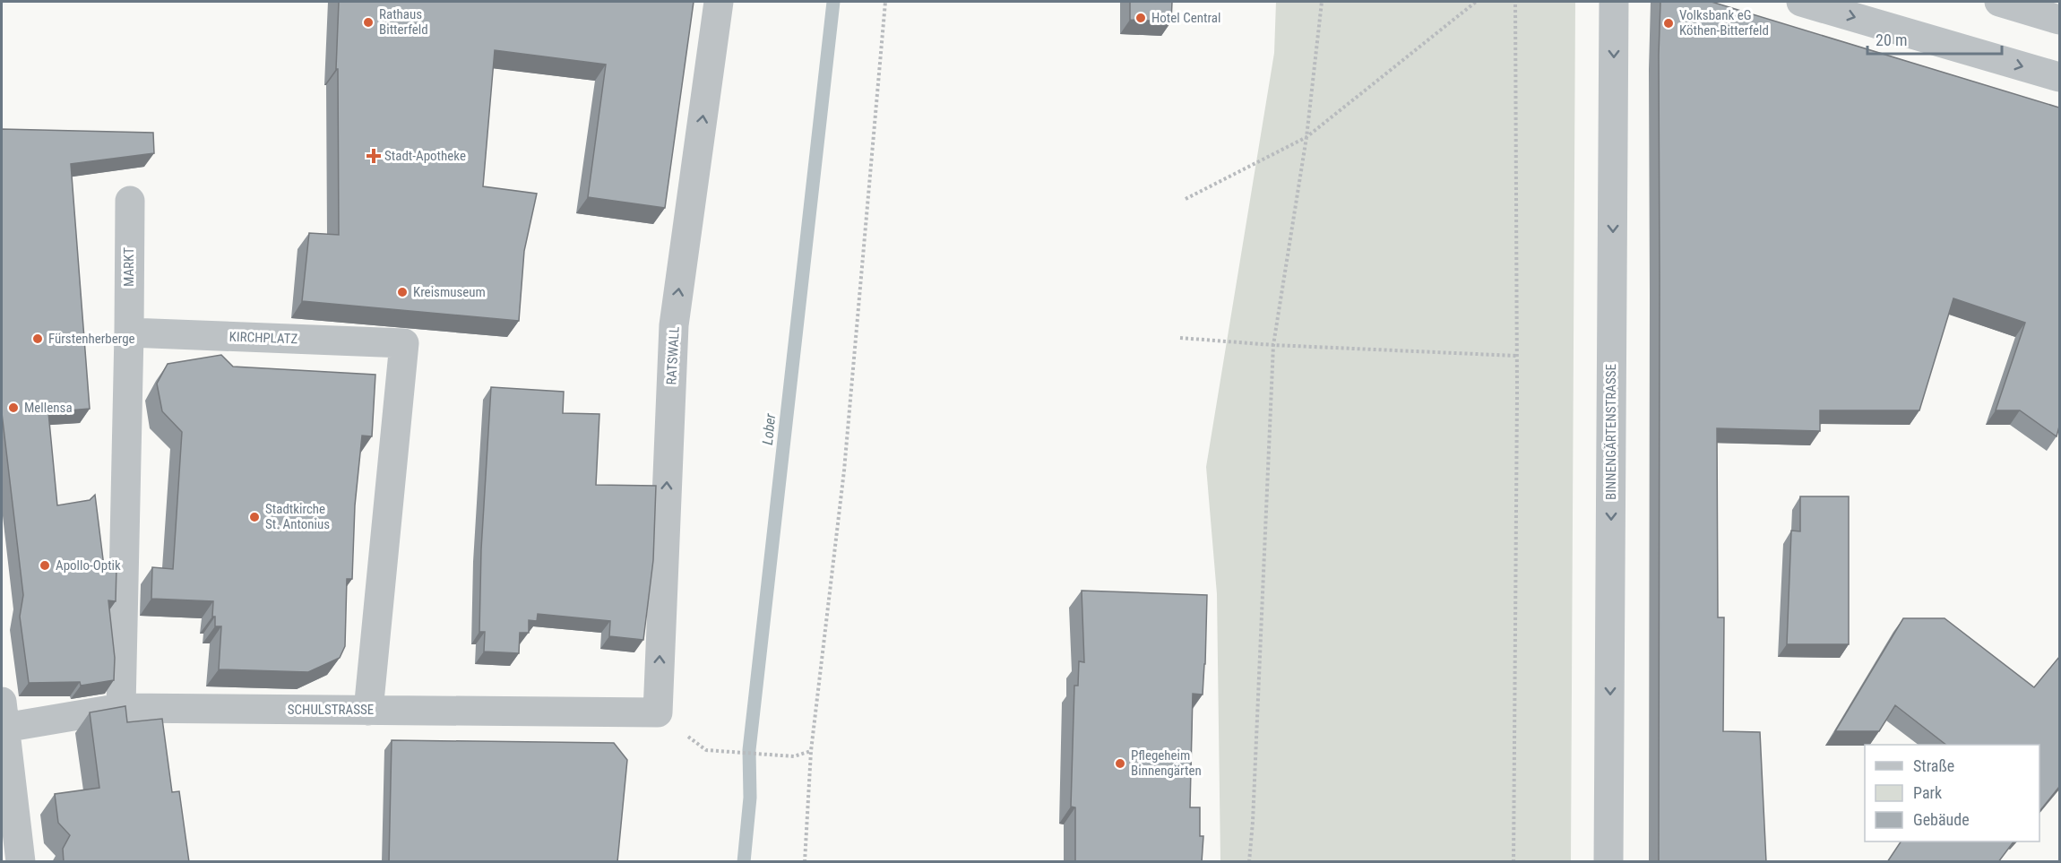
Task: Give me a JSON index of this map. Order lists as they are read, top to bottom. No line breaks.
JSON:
{"streets":{"street":["MARKT","KIRCHPLATZ","RATSWALL","BINNENGÄRTENSTRASSE","SCHULSTRASSE"]},"crossings":[["MARKT","KIRCHPLATZ"],["KIRCHPLATZ","SCHULSTRASSE"],["RATSWALL","SCHULSTRASSE"]],"one_way":["RATSWALL","BINNENGÄRTENSTRASSE"],"water":["Lober"],"places":{"other":["Hotel Central","Rathaus Bitterfeld","Volksbank eG Köthen-Bitterfeld","Kreismuseum","Fürstenherberge","Mellensa","Stadtkirche St. Antonius","Apollo-Optik","Pflegeheim Binnengärten"],"health":["Stadt-Apotheke"]},"legend":["Straße","Park","Gebäude"],"scale_bar":"20 m"}
